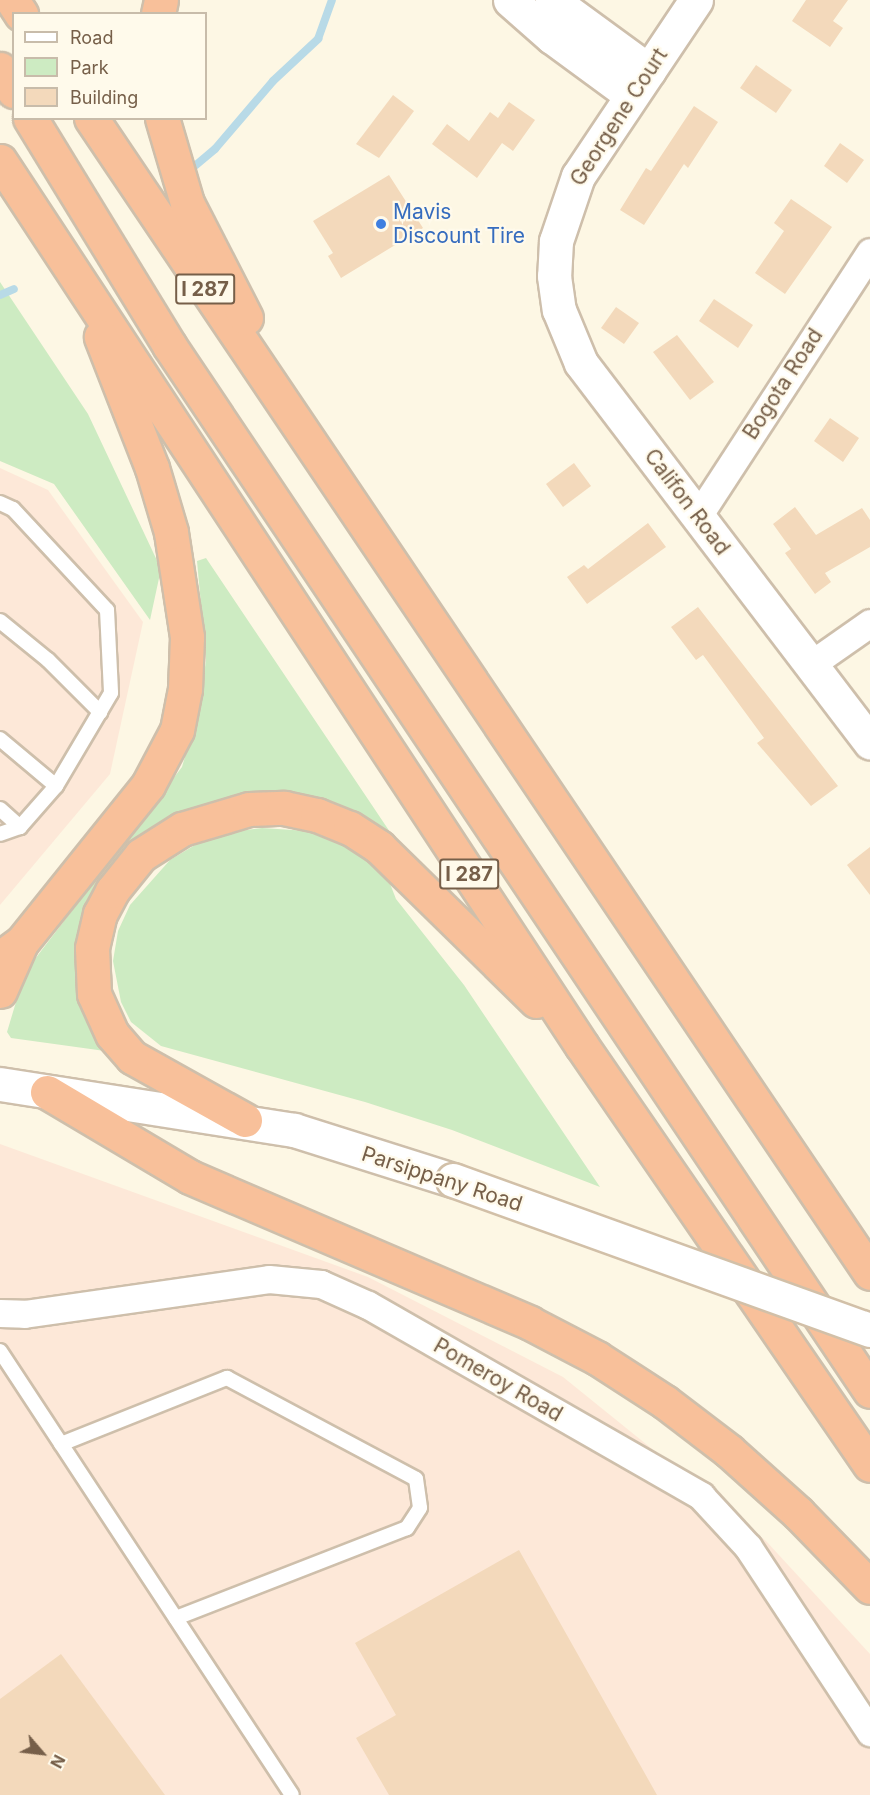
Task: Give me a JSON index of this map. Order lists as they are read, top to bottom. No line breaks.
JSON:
{"streets":{"highway":["I 287"],"street":["Georgene Court","Bogota Road","Califon Road","Parsippany Road","Pomeroy Road"]},"crossings":[["Georgene Court","Califon Road"],["Bogota Road","Califon Road"]],"places":["Mavis Discount Tire"],"legend":["Road","Park","Building"],"north":"bottom right"}
